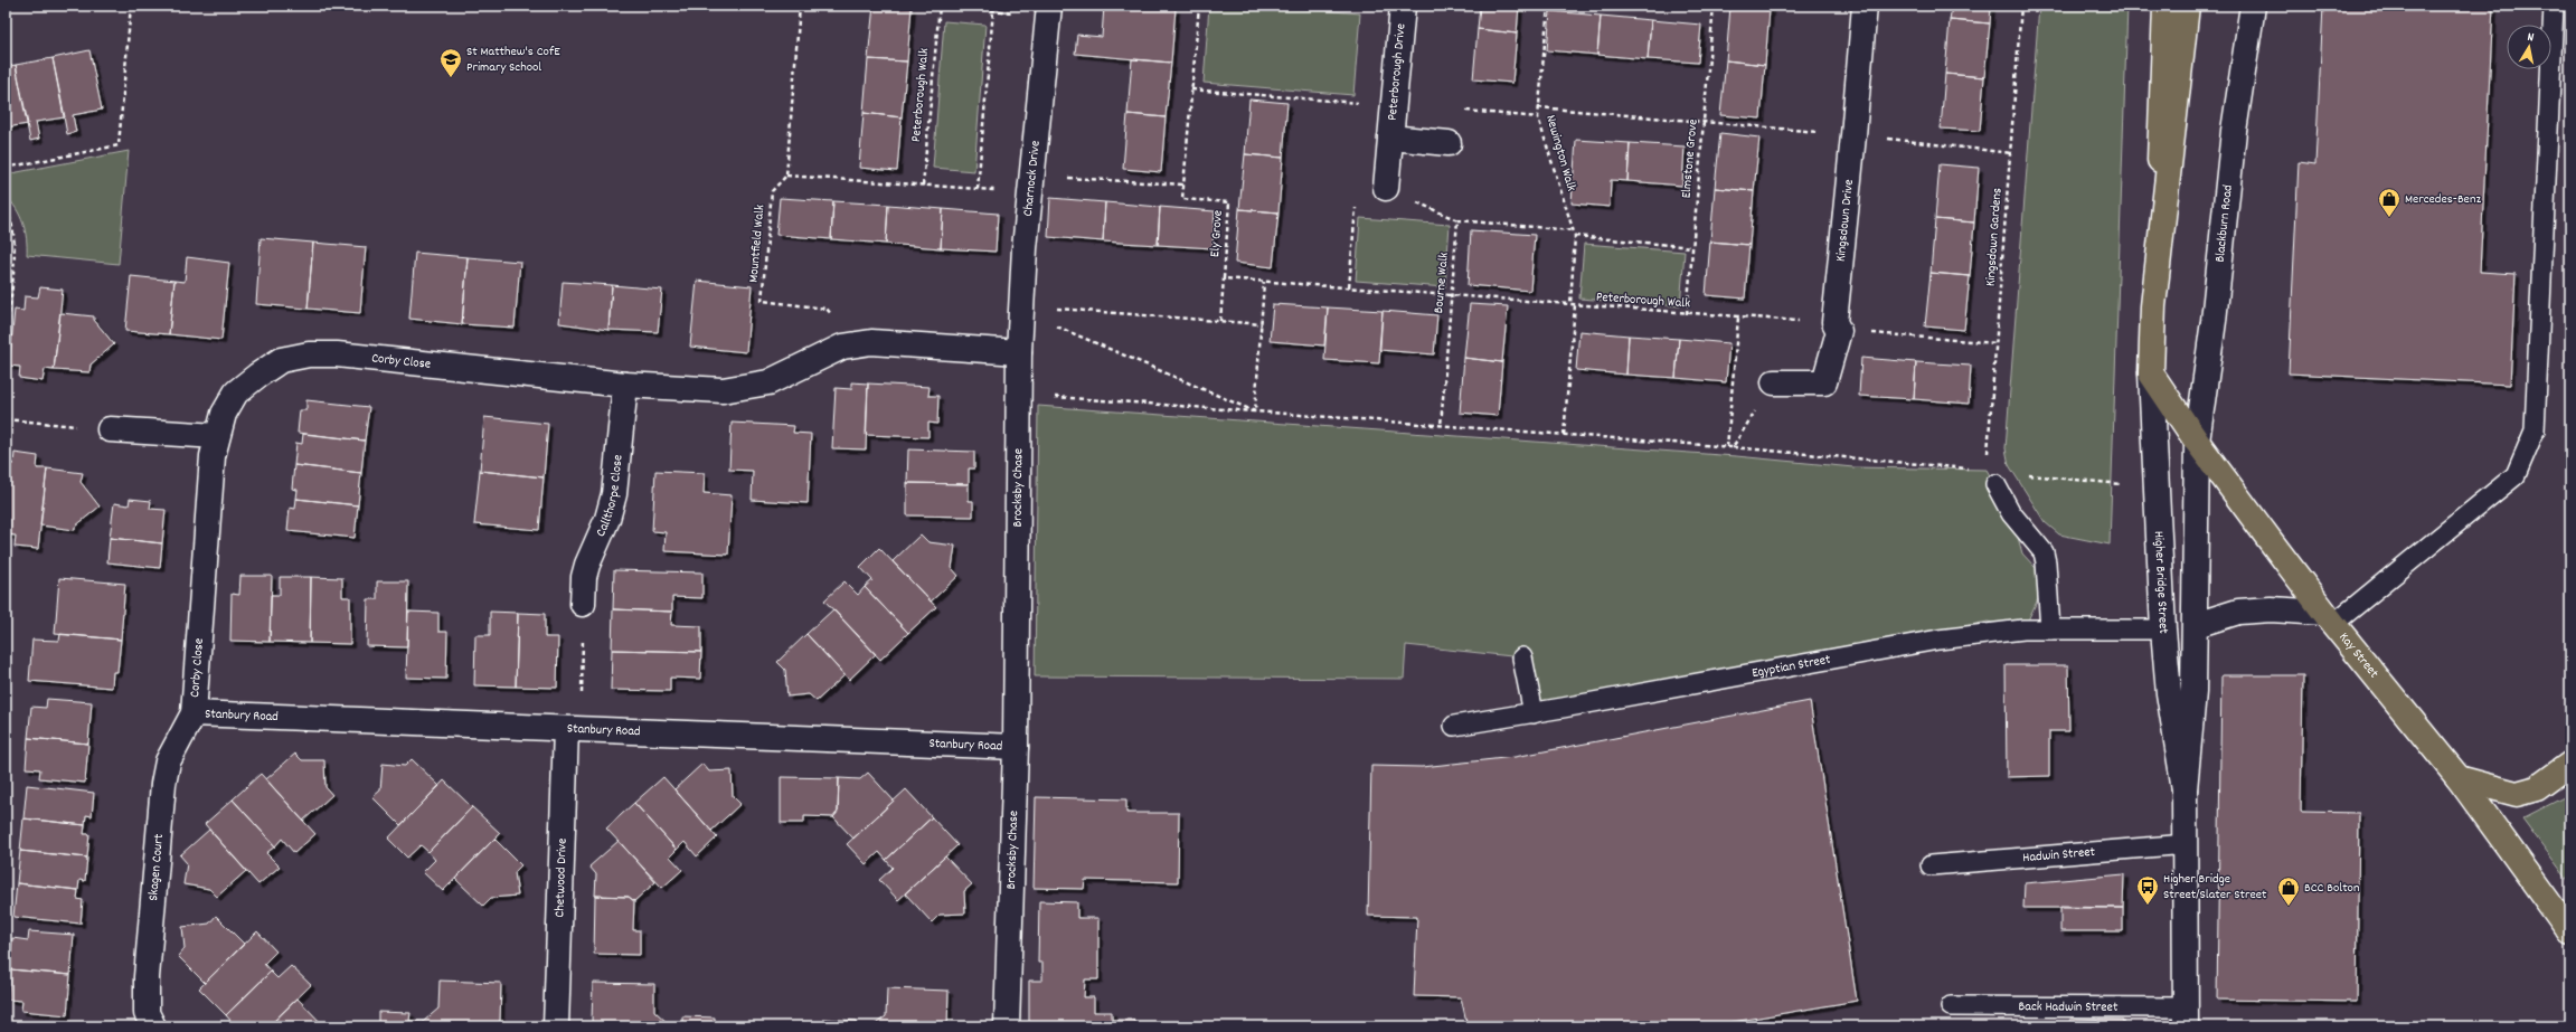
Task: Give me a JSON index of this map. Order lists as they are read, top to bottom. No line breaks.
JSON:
{"streets":{"main road":["Kay Street"],"street":["Peterborough Drive","Charnock Drive","Kingsdown Drive","Blackburn Road","Corby Close","Brocksby Chase","Callthorpe Close","Higher Bridge Street","Stanbury Road","Skagen Court","Chetwood Drive"],"lane":["Egyptian Street","Hadwin Street","Back Hadwin Street"],"path":["Peterborough Walk","Newington Walk","Elmstone Grove","Ely Grove","Kingsdown Gardens","Mountfield Walk","Bourne Walk"]},"crossings":[["Peterborough Walk","Newington Walk"],["Peterborough Walk","Elmstone Grove"],["Peterborough Walk","Kingsdown Drive"],["Peterborough Walk","Kingsdown Gardens"],["Peterborough Walk","Bourne Walk"],["Charnock Drive","Brocksby Chase"],["Blackburn Road","Higher Bridge Street"],["Blackburn Road","Kay Street"],["Corby Close","Callthorpe Close"],["Corby Close","Stanbury Road"],["Corby Close","Skagen Court"],["Brocksby Chase","Stanbury Road"],["Higher Bridge Street","Kay Street"],["Higher Bridge Street","Egyptian Street"],["Higher Bridge Street","Hadwin Street"],["Higher Bridge Street","Back Hadwin Street"],["Stanbury Road","Skagen Court"],["Stanbury Road","Chetwood Drive"]],"places":{"school or university":["St Matthew's CofE Primary School"],"shop":["Mercedes-Benz","BCC Bolton"],"bus stop":["Higher Bridge Street/Slater Street"]},"north":"top"}
